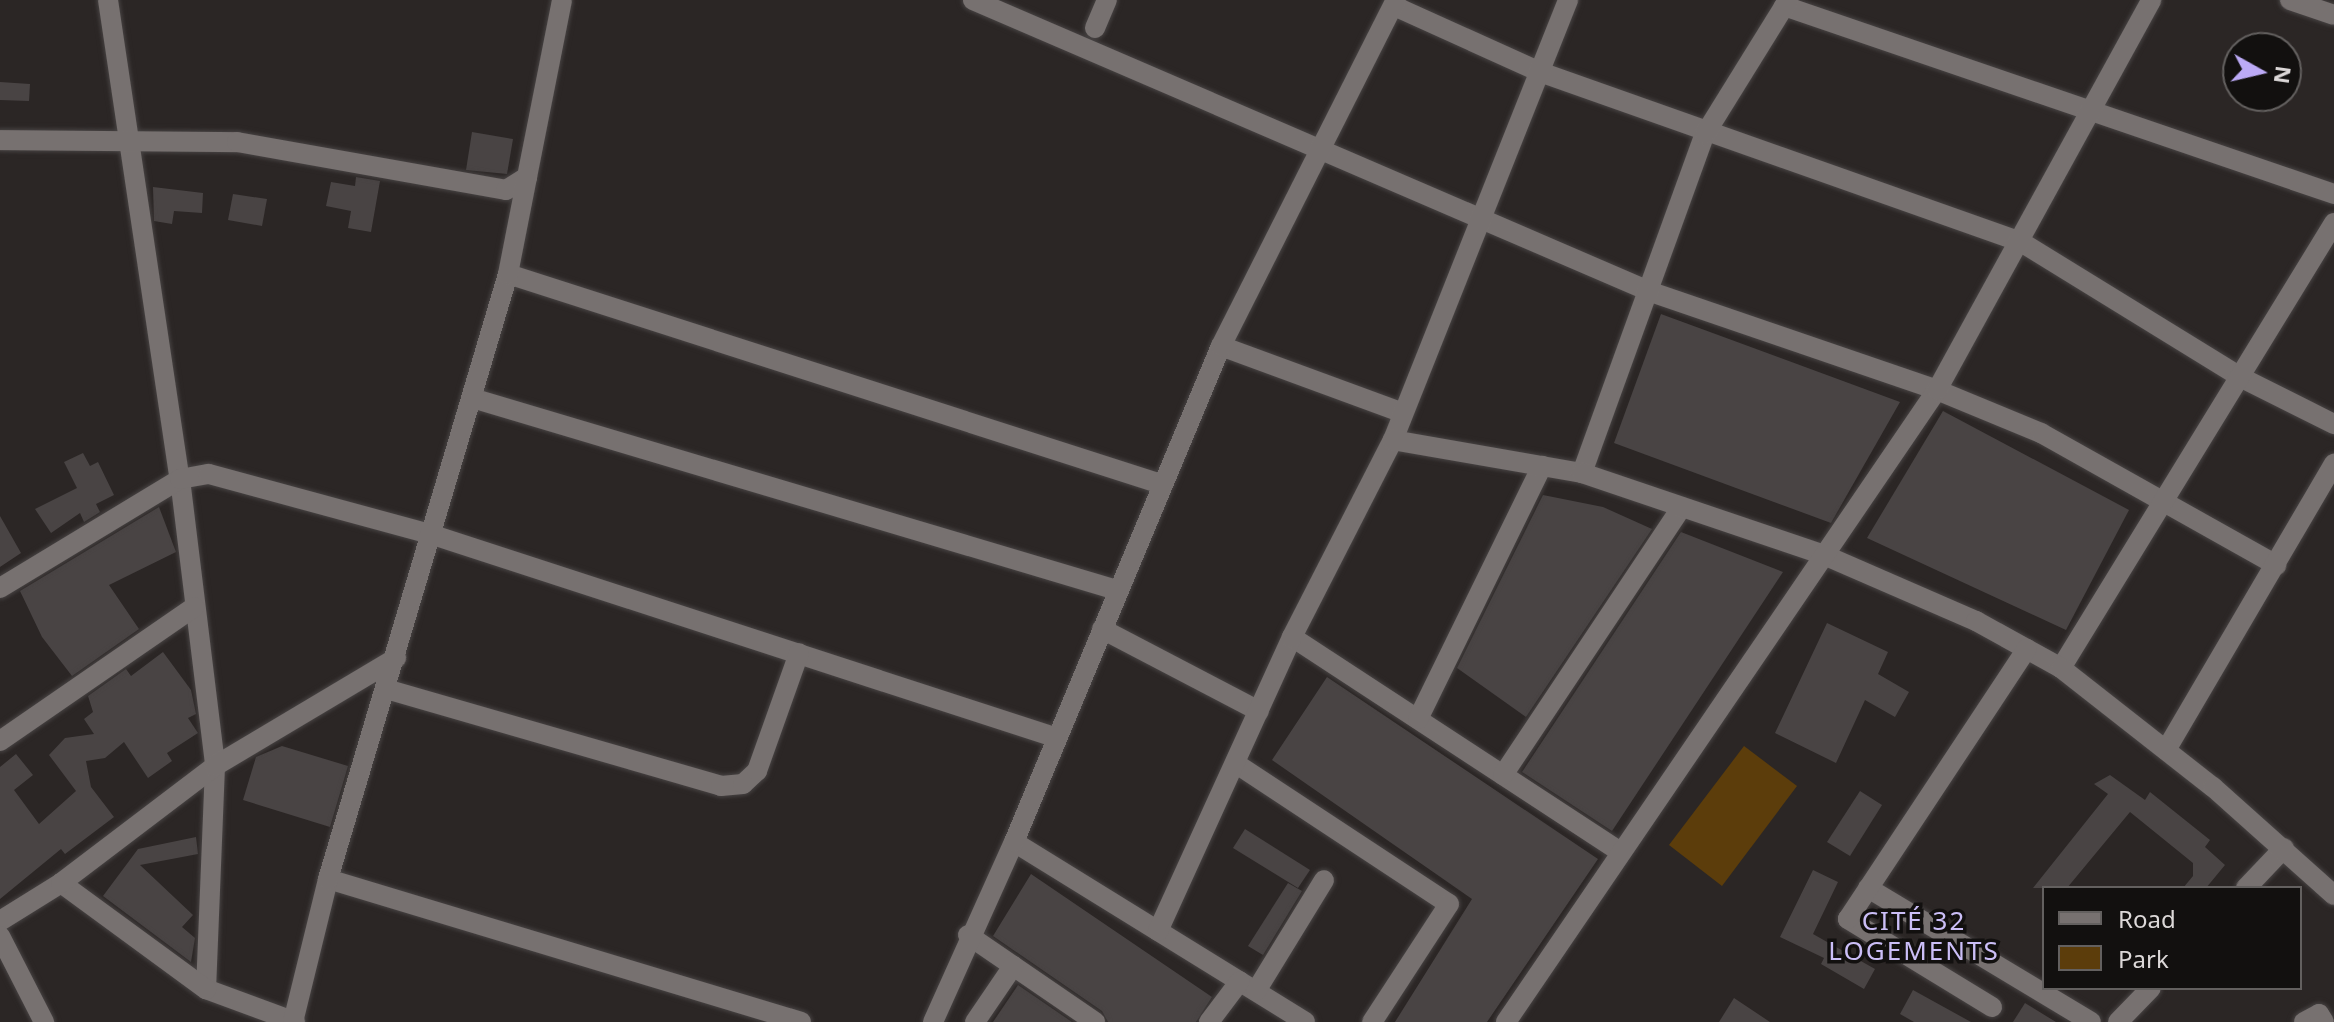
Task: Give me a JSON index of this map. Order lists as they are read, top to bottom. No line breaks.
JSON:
{"districts":["CITÉ 32 LOGEMENTS"],"legend":["Road","Park"],"north":"right"}
